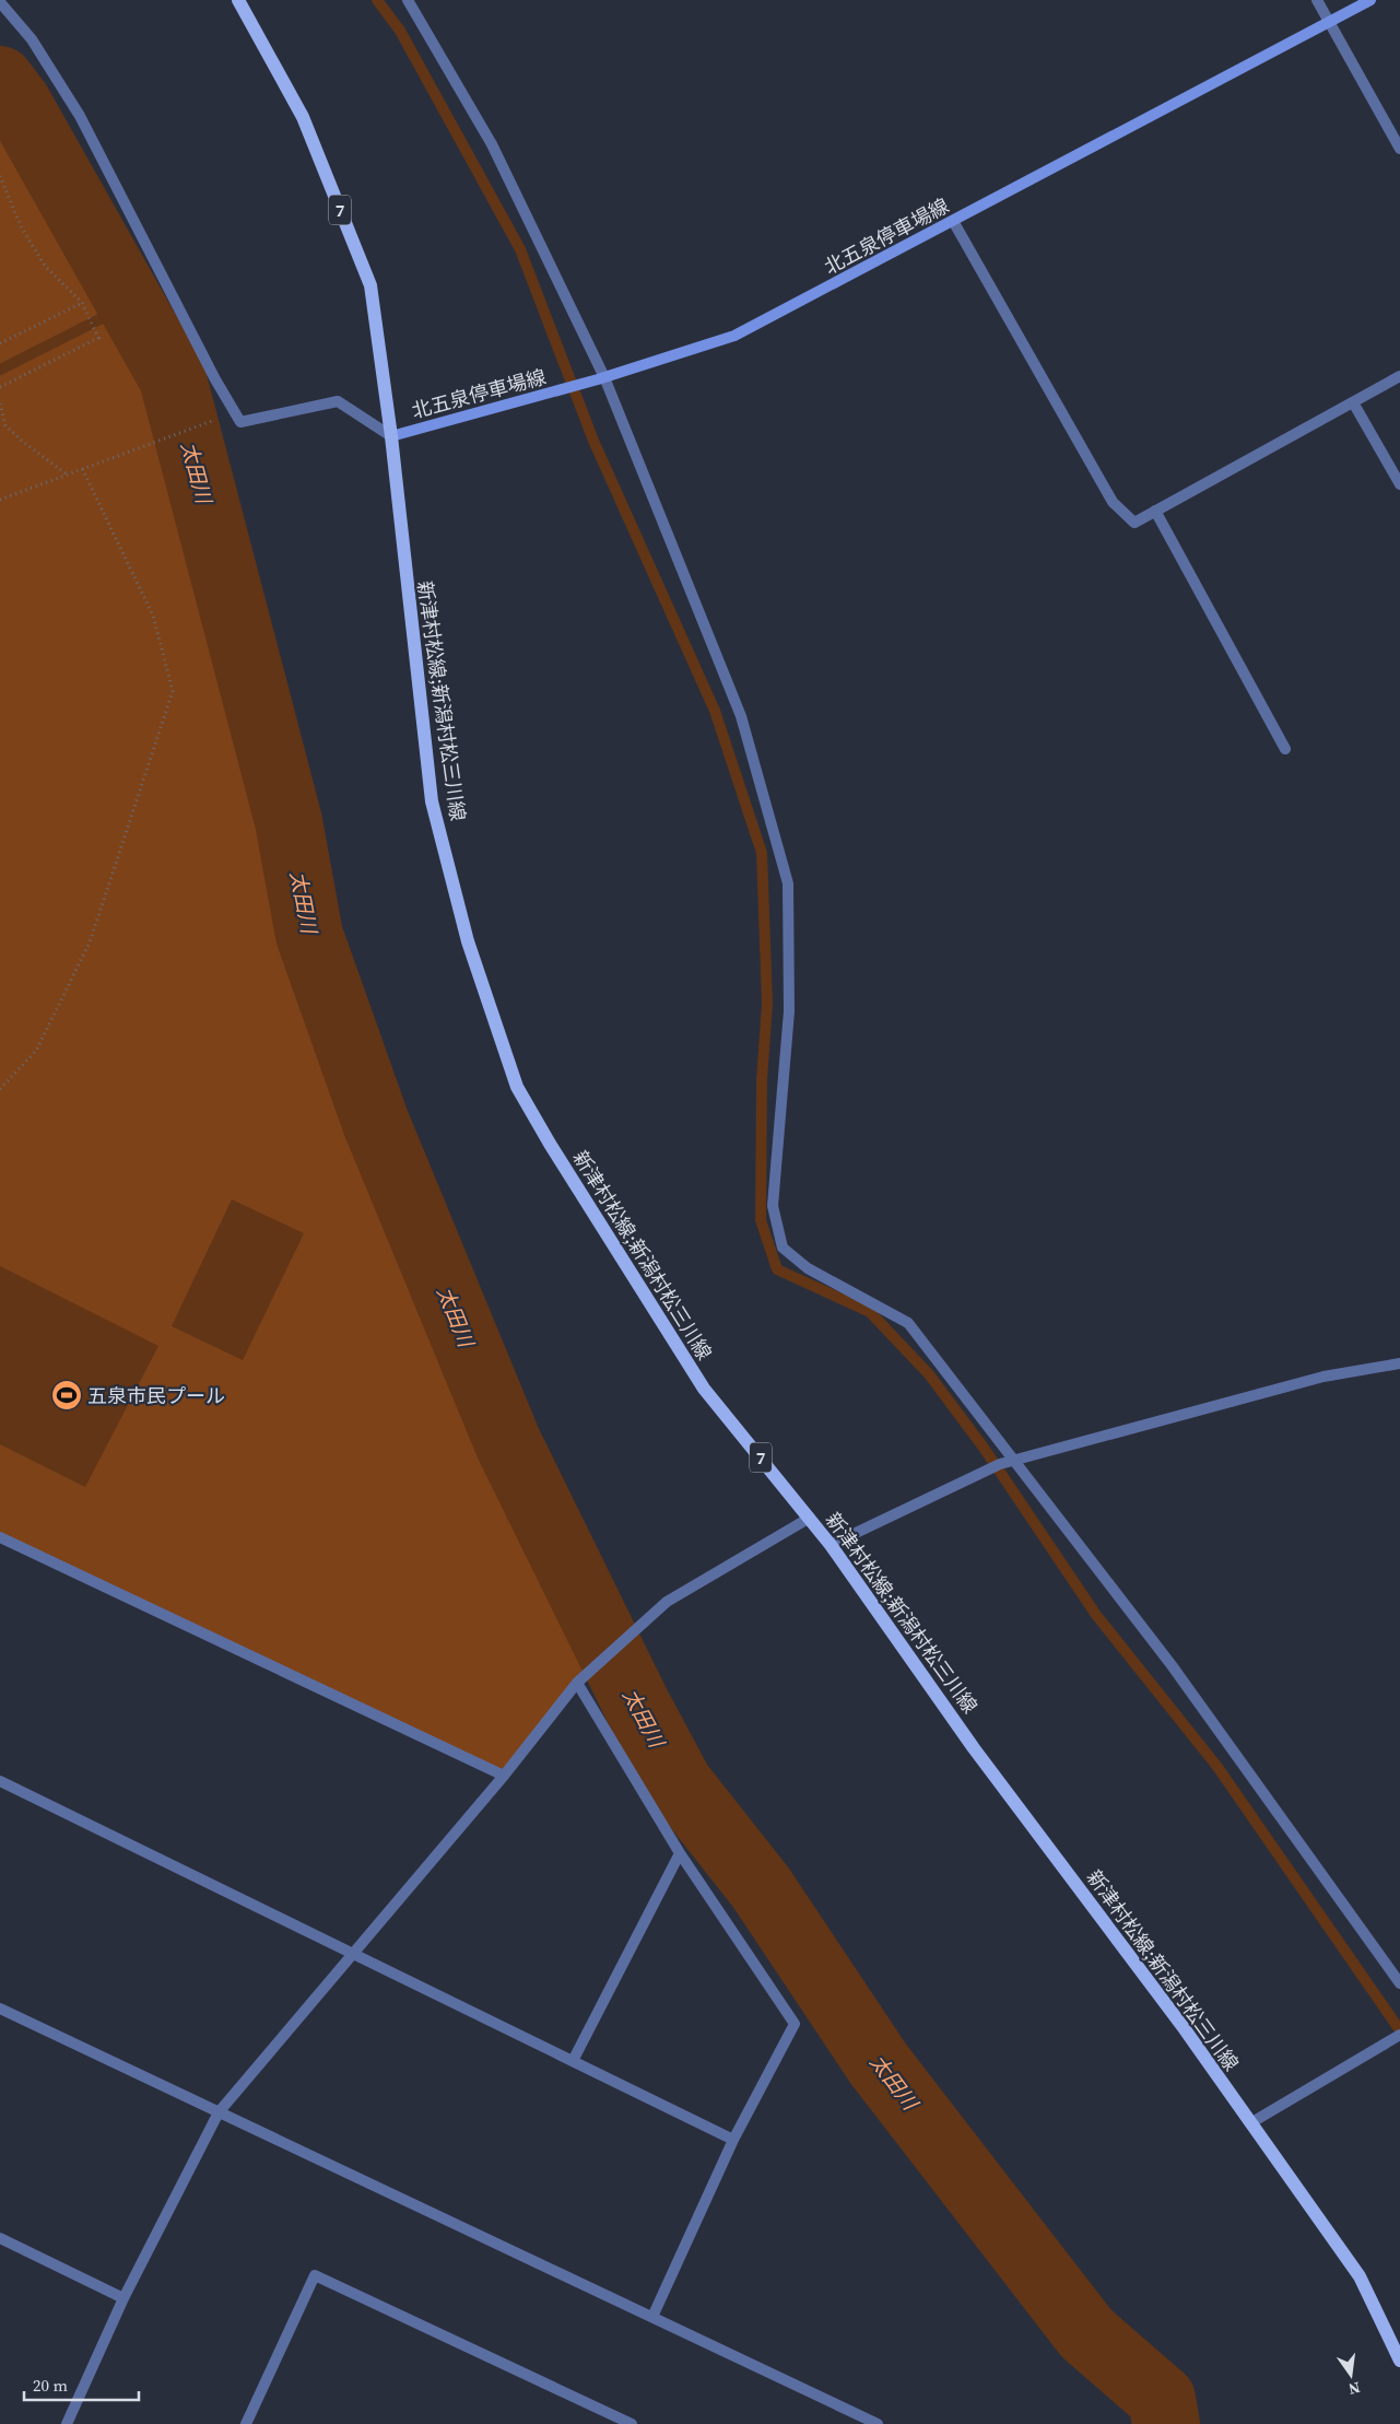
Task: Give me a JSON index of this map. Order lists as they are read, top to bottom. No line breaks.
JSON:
{"streets":{"main road":["7","北五泉停車場線","新津村松線;新潟村松三川線"]},"crossings":[["北五泉停車場線","新津村松線;新潟村松三川線"]],"water":["太田川"],"places":{"sports":["五泉市民プール"]},"scale_bar":"20 m","north":"bottom"}
